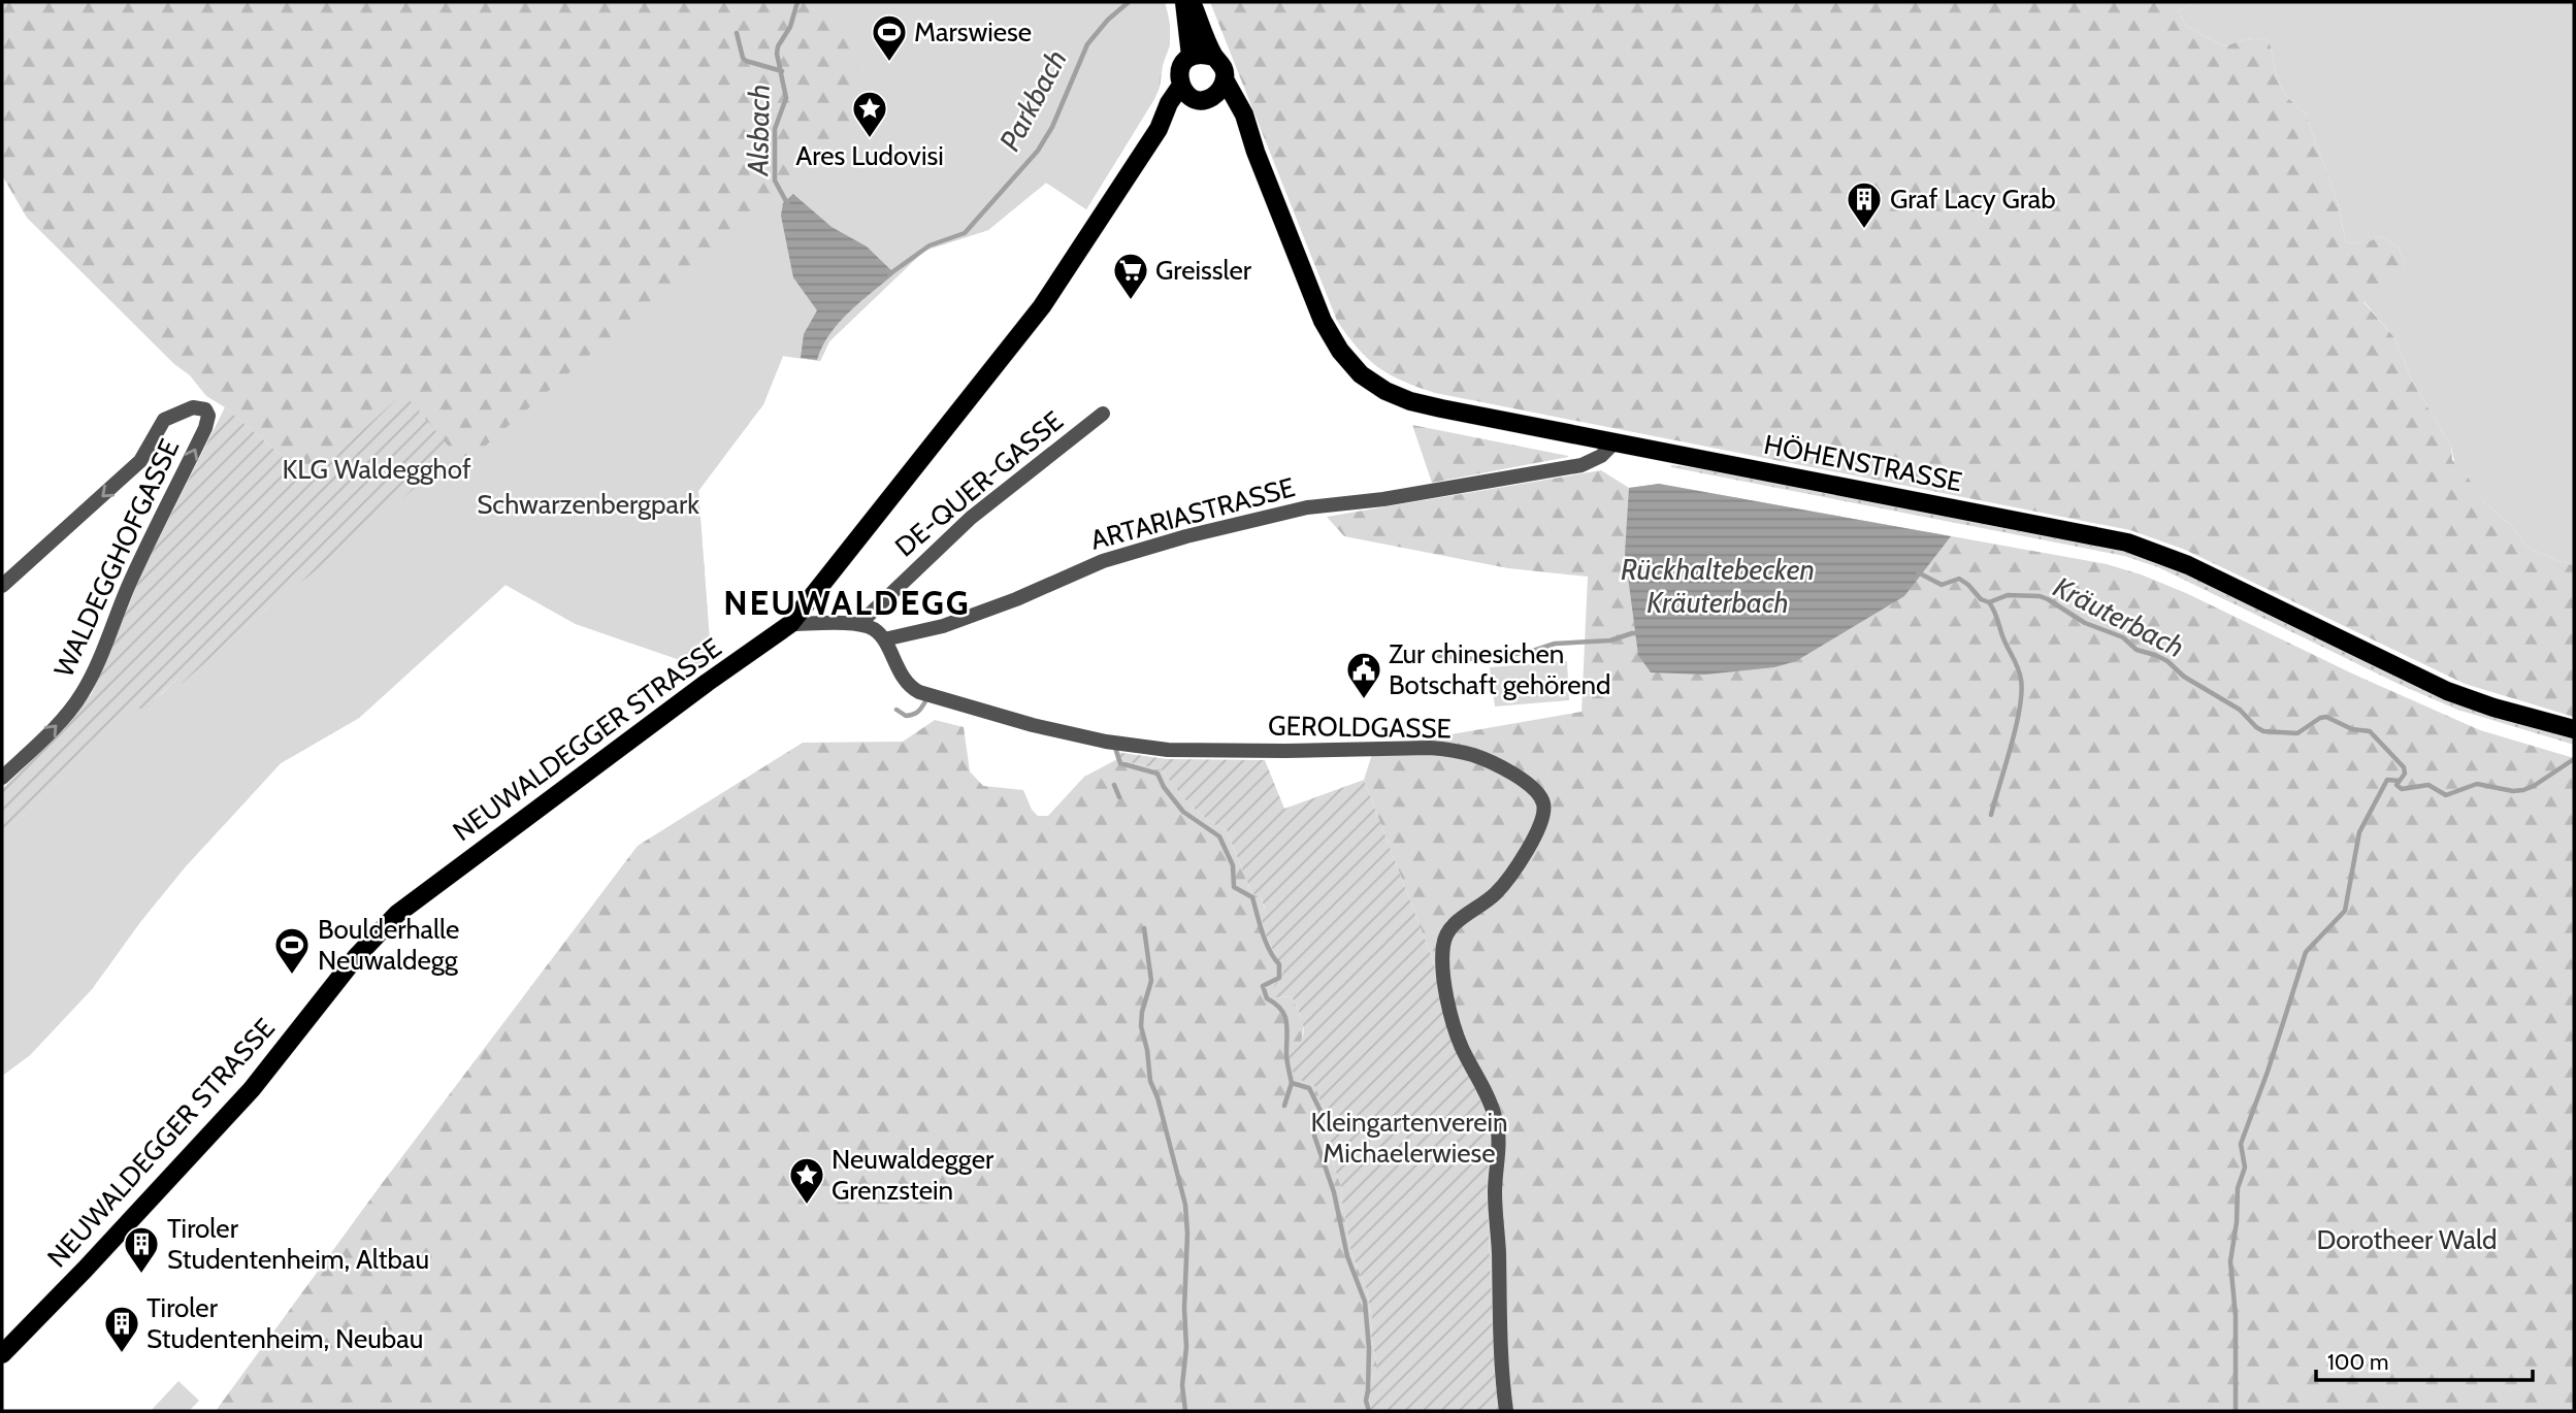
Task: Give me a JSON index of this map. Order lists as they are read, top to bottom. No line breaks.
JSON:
{"streets":{"main road":["HÖHENSTRASSE","NEUWALDEGGER STRASSE"],"street":["DE-QUER-GASSE","ARTARIASTRASSE","WALDEGGHOFGASSE","GEROLDGASSE"]},"crossings":[["HÖHENSTRASSE","ARTARIASTRASSE"],["HÖHENSTRASSE","NEUWALDEGGER STRASSE"],["ARTARIASTRASSE","GEROLDGASSE"]],"districts":["NEUWALDEGG"],"water":["Parkbach","Alsbach","Rückhaltebecken Kräuterbach","Kräuterbach"],"parks":["KLG Waldegghof","Schwarzenbergpark","Kleingartenverein Michaelerwiese","Dorotheer Wald"],"places":{"sports":["Marswiese","Boulderhalle Neuwaldegg"],"place":["Ares Ludovisi","Neuwaldegger Grenzstein"],"building":["Graf Lacy Grab","Tiroler Studentenheim, Altbau","Tiroler Studentenheim, Neubau"],"supermarket":["Greissler"],"public building":["Zur chinesichen Botschaft gehörend"]},"scale_bar":"100 m"}
